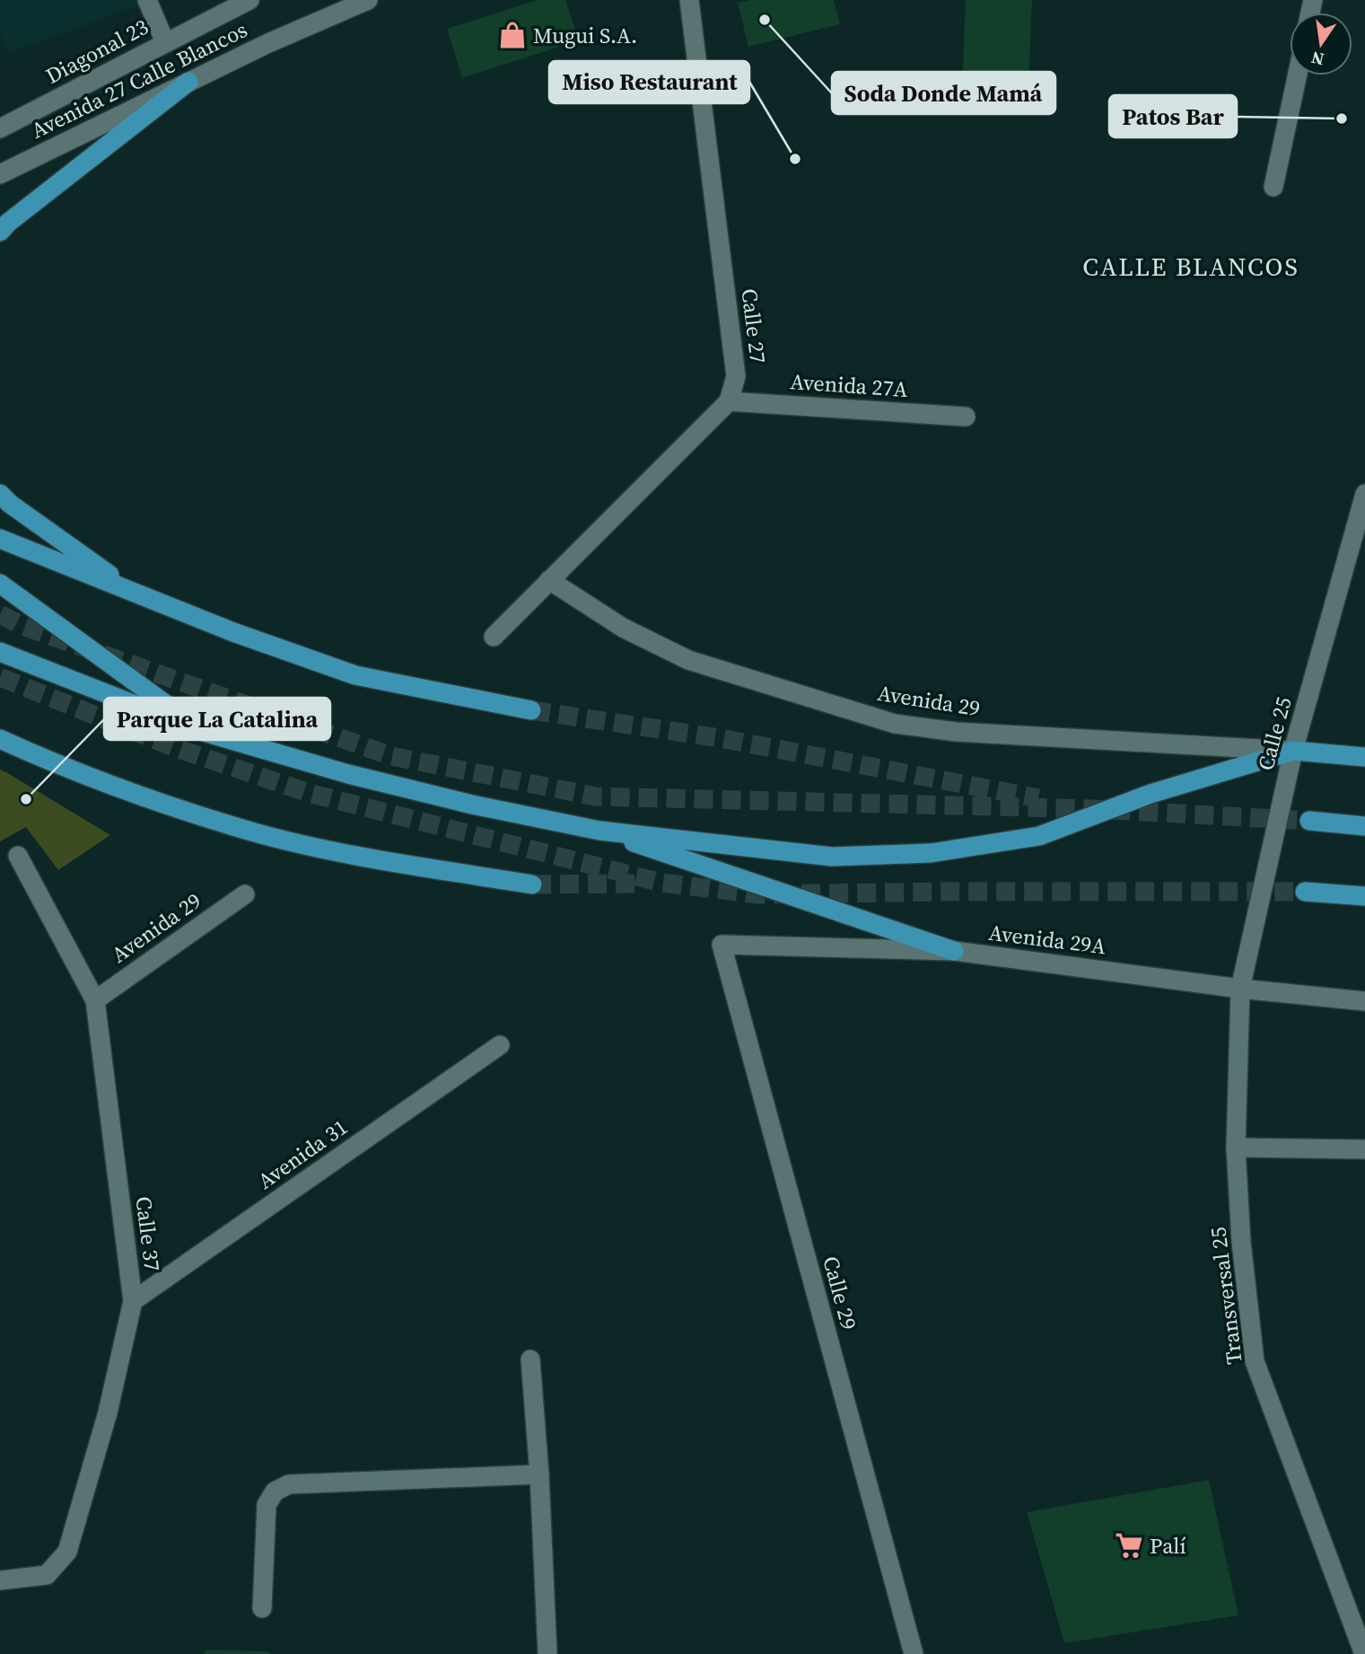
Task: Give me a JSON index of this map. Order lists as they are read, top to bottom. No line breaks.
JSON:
{"streets":{"street":["Diagonal 23","Avenida 27 Calle Blancos","Calle 27","Avenida 27A","Avenida 29","Calle 25","Avenida 29A","Avenida 31","Calle 37","Calle 29","Transversal 25"]},"crossings":[["Calle 27","Avenida 27A"],["Avenida 29","Calle 25"],["Avenida 29","Calle 37"],["Calle 25","Avenida 29A"],["Calle 25","Transversal 25"],["Avenida 29A","Calle 29"],["Avenida 29A","Transversal 25"],["Avenida 31","Calle 37"]],"districts":["CALLE BLANCOS"],"places":{"other":["Soda Donde Mamá","Patos Bar","Miso Restaurant","Parque La Catalina"],"shop":["Mugui S.A."],"supermarket":["Palí"]},"north":"bottom"}
